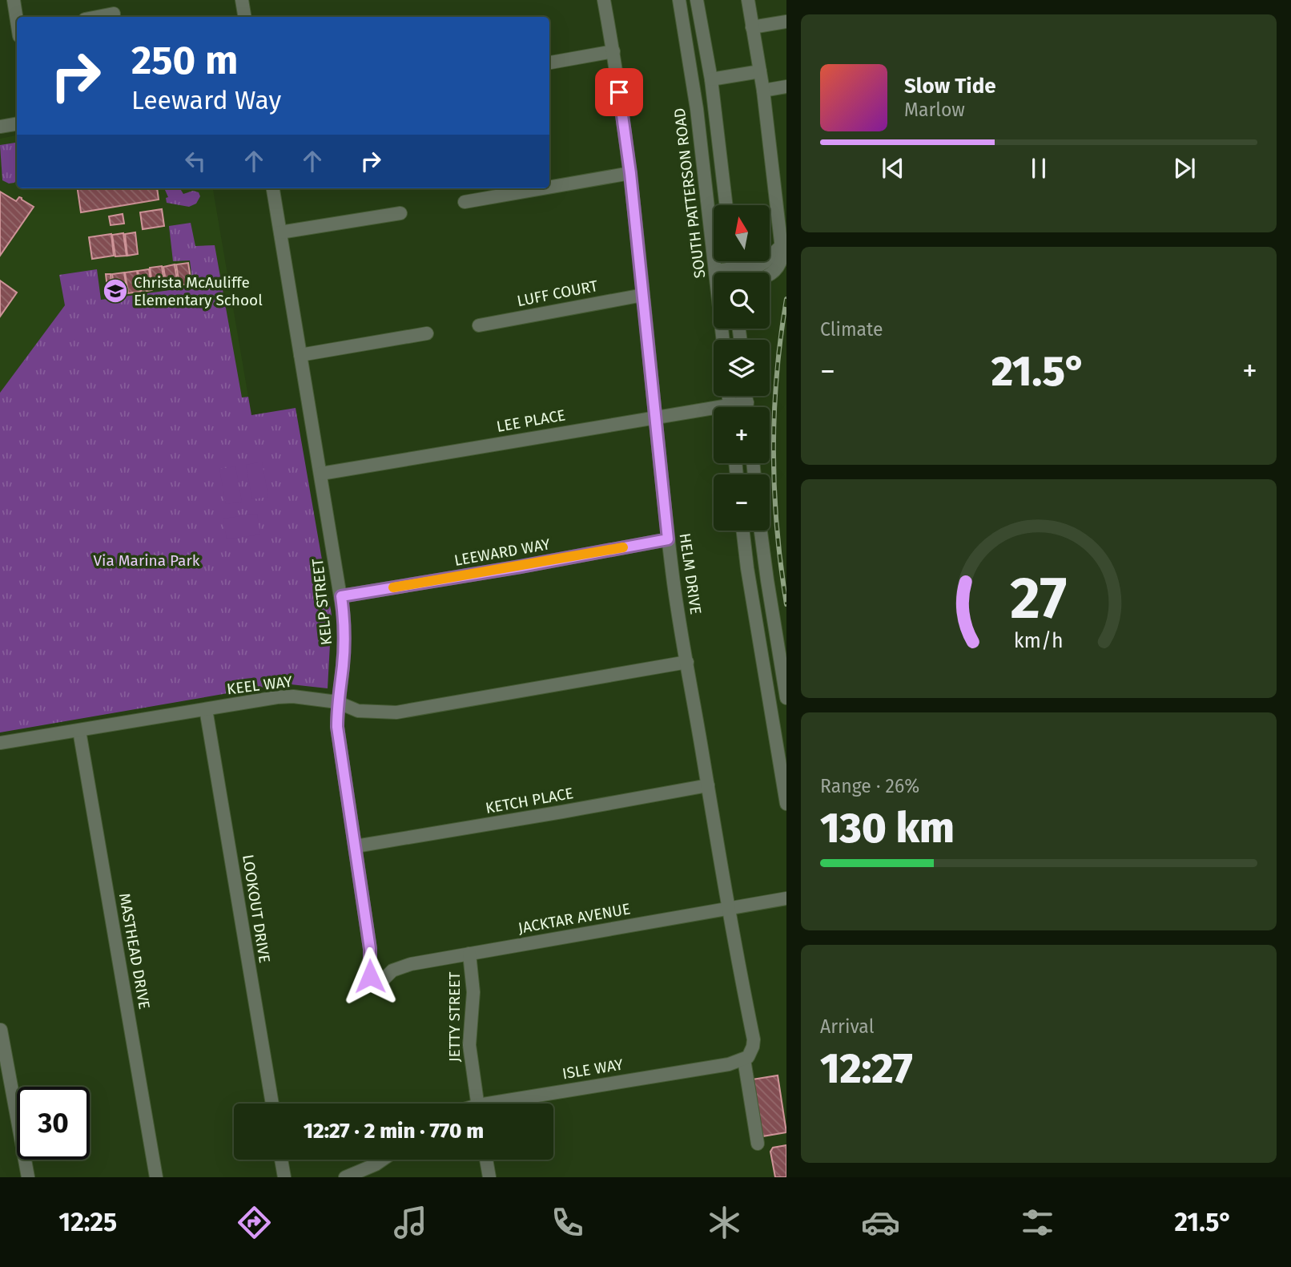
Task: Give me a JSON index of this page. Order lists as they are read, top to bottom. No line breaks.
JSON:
{"streets":{"street":["SOUTH PATTERSON ROAD","LUFF COURT","LEE PLACE","LEEWARD WAY","HELM DRIVE","KELP STREET","KEEL WAY","KETCH PLACE","LOOKOUT DRIVE","JACKTAR AVENUE","MASTHEAD DRIVE","JETTY STREET","ISLE WAY"]},"crossings":[["LUFF COURT","HELM DRIVE"],["LEE PLACE","HELM DRIVE"],["LEE PLACE","KELP STREET"],["LEEWARD WAY","HELM DRIVE"],["LEEWARD WAY","KELP STREET"],["HELM DRIVE","KEEL WAY"],["HELM DRIVE","KETCH PLACE"],["HELM DRIVE","JACKTAR AVENUE"],["HELM DRIVE","ISLE WAY"],["KELP STREET","KEEL WAY"],["KELP STREET","KETCH PLACE"],["KELP STREET","JACKTAR AVENUE"],["KEEL WAY","LOOKOUT DRIVE"],["KEEL WAY","MASTHEAD DRIVE"],["JACKTAR AVENUE","JETTY STREET"]],"parks":["Via Marina Park"],"places":{"school or university":["Christa McAuliffe Elementary School"]},"north":"top","page":{"turn":["250 m","Leeward Way"],"song":["Slow Tide","Marlow"],"map_buttons":["+","−"],"tile":["Climate",["Range · 26%","130 km"],["Arrival","12:27"]],"heat":["−","21.5°","+"],"limit":"30","trip":"12:27 · 2 min · 770 m","tabs":["12:25","21.5°"],"gauge":["27","km/h"]}}
